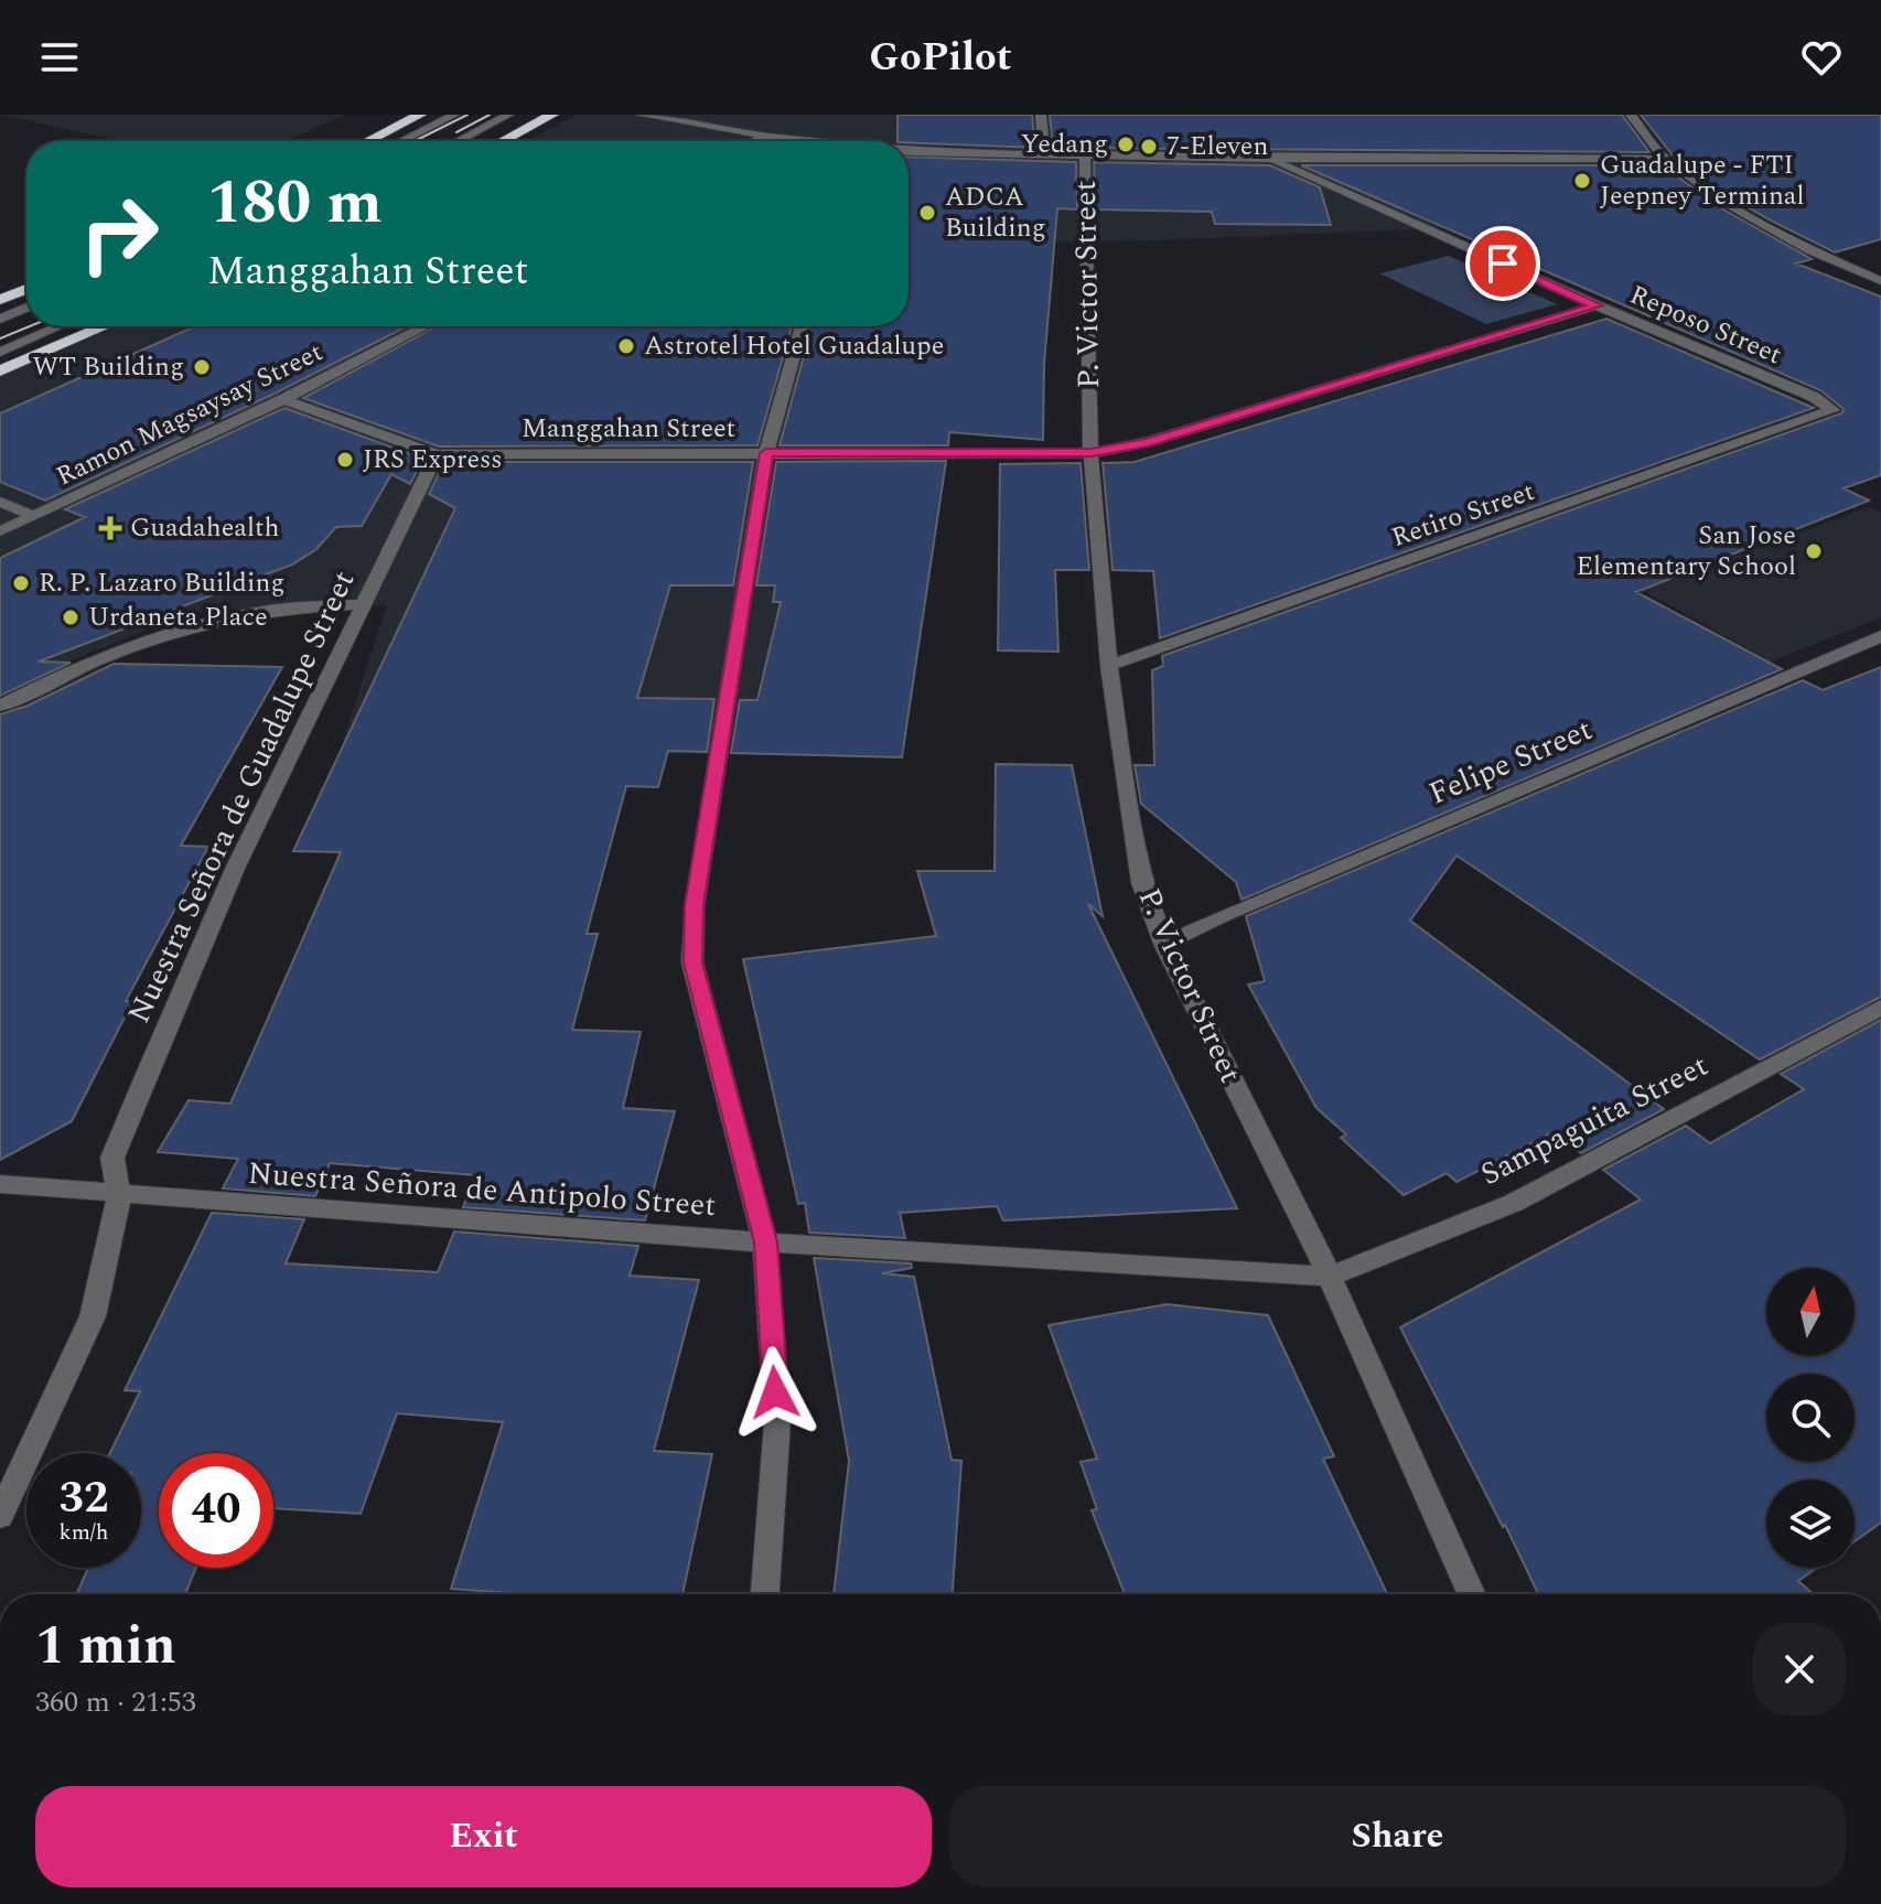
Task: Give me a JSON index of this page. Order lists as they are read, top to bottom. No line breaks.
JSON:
{"streets":{"street":["P. Victor Street","Reposo Street","Ramon Magsaysay Street","Manggahan Street","Retiro Street","Felipe Street","Nuestra Señora de Guadalupe Street","Sampaguita Street","Nuestra Señora de Antipolo Street"]},"crossings":[["P. Victor Street","Manggahan Street"],["P. Victor Street","Retiro Street"],["P. Victor Street","Felipe Street"],["P. Victor Street","Sampaguita Street"],["P. Victor Street","Nuestra Señora de Antipolo Street"],["Reposo Street","Manggahan Street"],["Reposo Street","Retiro Street"],["Ramon Magsaysay Street","Manggahan Street"],["Manggahan Street","Nuestra Señora de Guadalupe Street"],["Nuestra Señora de Guadalupe Street","Nuestra Señora de Antipolo Street"],["Sampaguita Street","Nuestra Señora de Antipolo Street"]],"places":{"other":["Yedang","7-Eleven","Guadalupe - FTI Jeepney Terminal","ADCA Building","Astrotel Hotel Guadalupe","WT Building","JRS Express","San Jose Elementary School","R. P. Lazaro Building","Urdaneta Place"],"health":["Guadahealth"]},"north":"top","page":{"header":"GoPilot","turn":["180 m","Manggahan Street"],"speed":"32 km/h","limit":"40","heading":["1 min","360 m · 21:53"],"buttons":["Exit","Share"]}}
